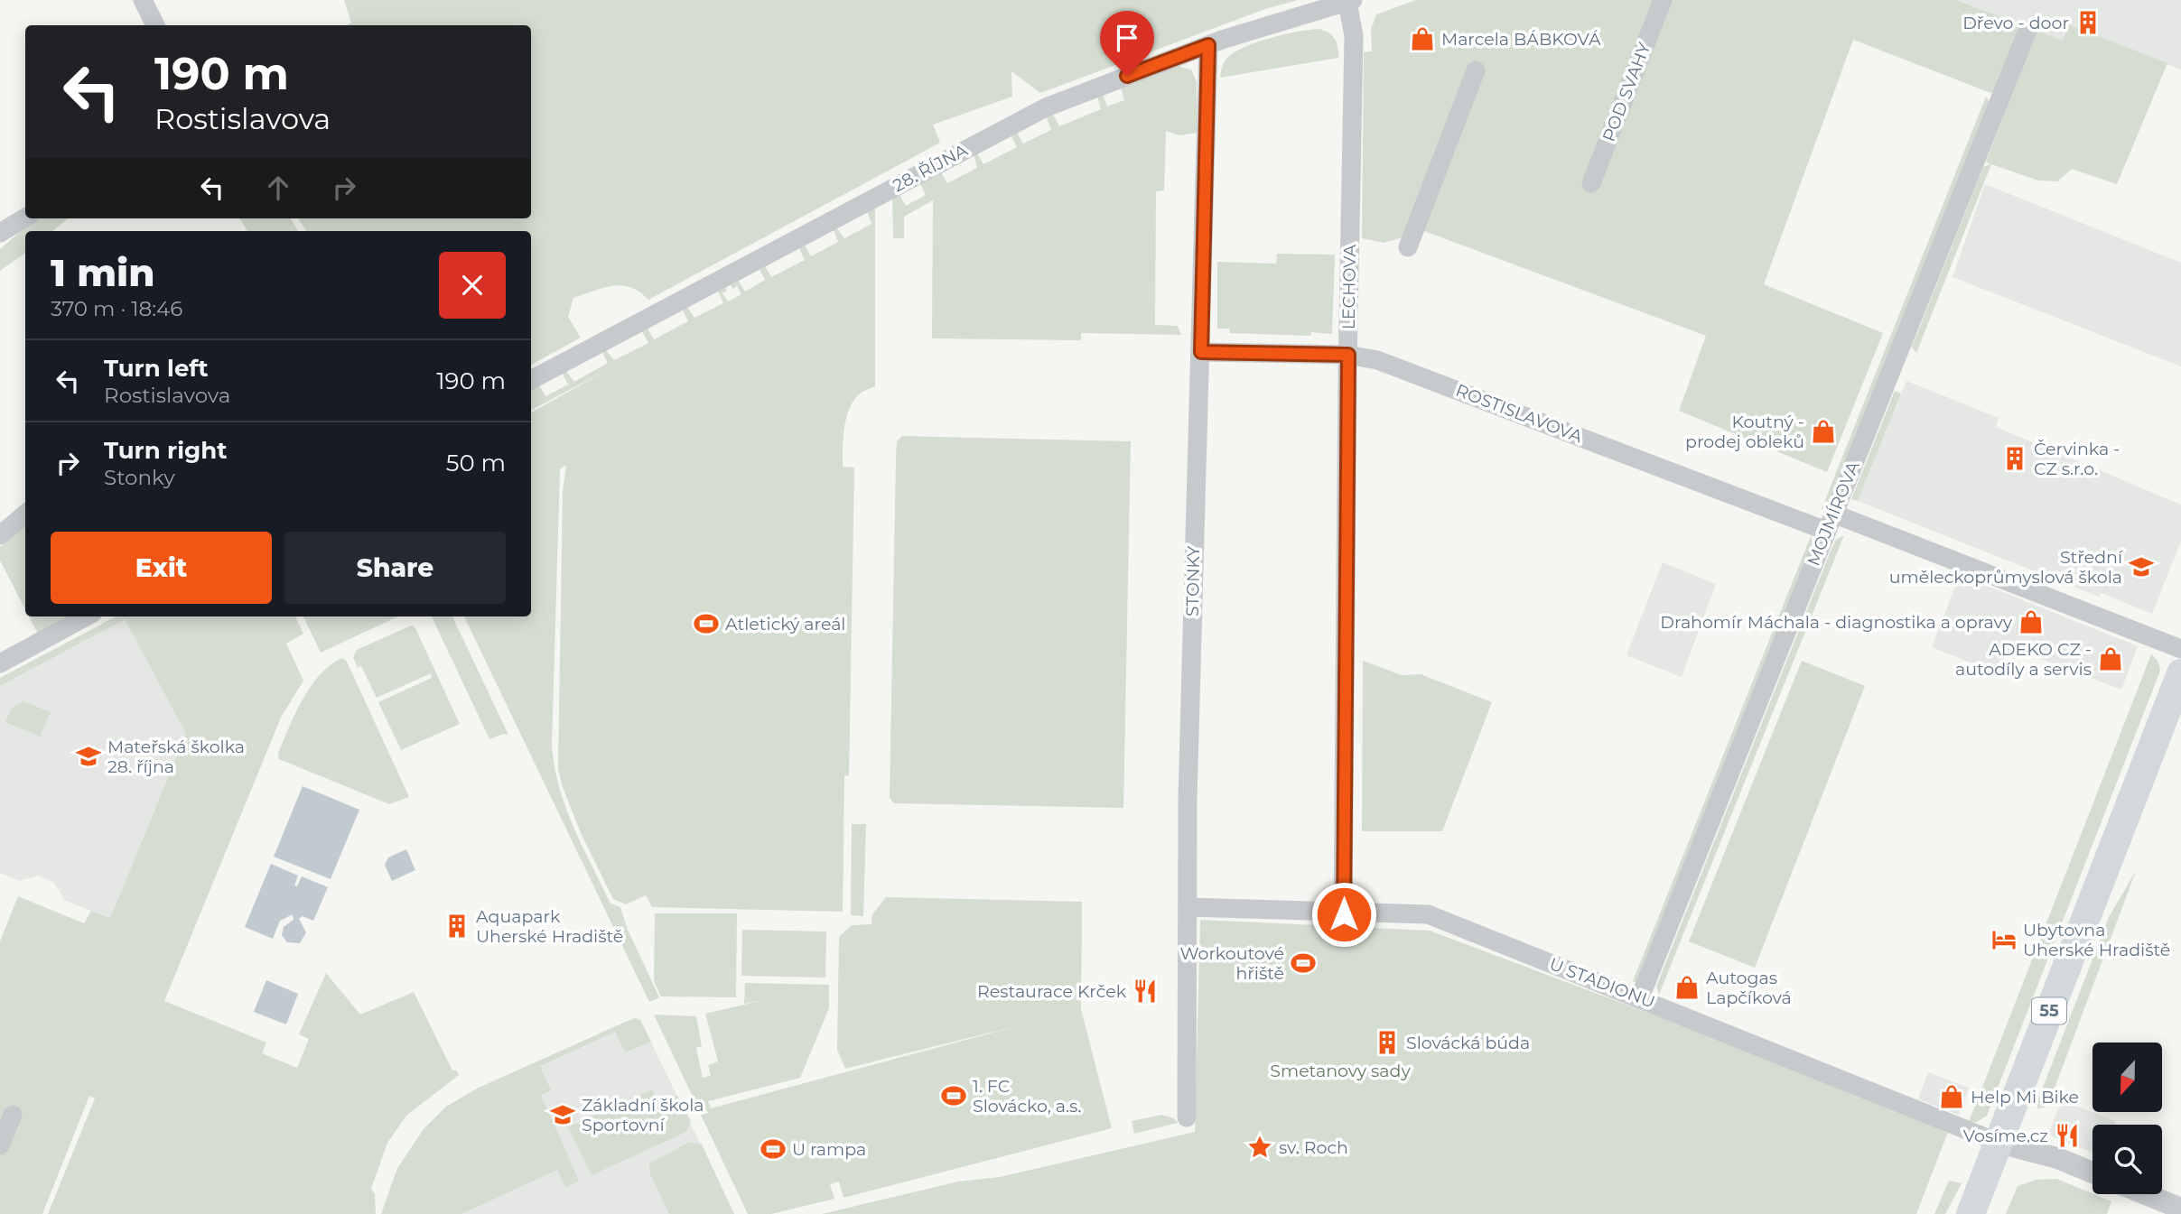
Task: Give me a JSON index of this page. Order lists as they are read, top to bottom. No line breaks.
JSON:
{"streets":{"main road":["55"],"street":["POD SVAHY","28. ŘÍJNA","LECHOVA","ROSTISLAVOVA","MOJMÍROVA","STONKY","U STADIONU"]},"crossings":[["28. ŘÍJNA","LECHOVA"],["28. ŘÍJNA","STONKY"],["LECHOVA","ROSTISLAVOVA"],["LECHOVA","U STADIONU"],["ROSTISLAVOVA","MOJMÍROVA"],["ROSTISLAVOVA","STONKY"],["MOJMÍROVA","U STADIONU"],["STONKY","U STADIONU"],["U STADIONU","55"]],"parks":["Smetanovy sady"],"places":{"building":["Dřevo - door","Červinka - CZ s.r.o.","Aquapark Uherské Hradiště","Slovácká búda"],"shop":["Marcela BÁBKOVÁ","Koutný - prodej obleků","Drahomír Máchala - diagnostika a opravy","ADEKO CZ - autodíly a servis","Autogas Lapčíková","Help Mi Bike"],"school or university":["Střední uměleckoprůmyslová škola","Mateřská školka 28. října","Základní škola Sportovní"],"sports":["Atletický areál","Workoutové hřiště","1. FC Slovácko, a.s.","U rampa"],"hotel":["Ubytovna Uherské Hradiště"],"restaurant":["Restaurace Krček","Vosíme.cz"],"place":["sv. Roch"]},"north":"bottom","page":{"turn":["190 m","Rostislavova"],"heading":["1 min","370 m · 18:46"],"list":[{"name":"Turn left","note":"Rostislavova","value":"190 m"},{"name":"Turn right","note":"Stonky","value":"50 m"}],"buttons":["Exit","Share"]}}
